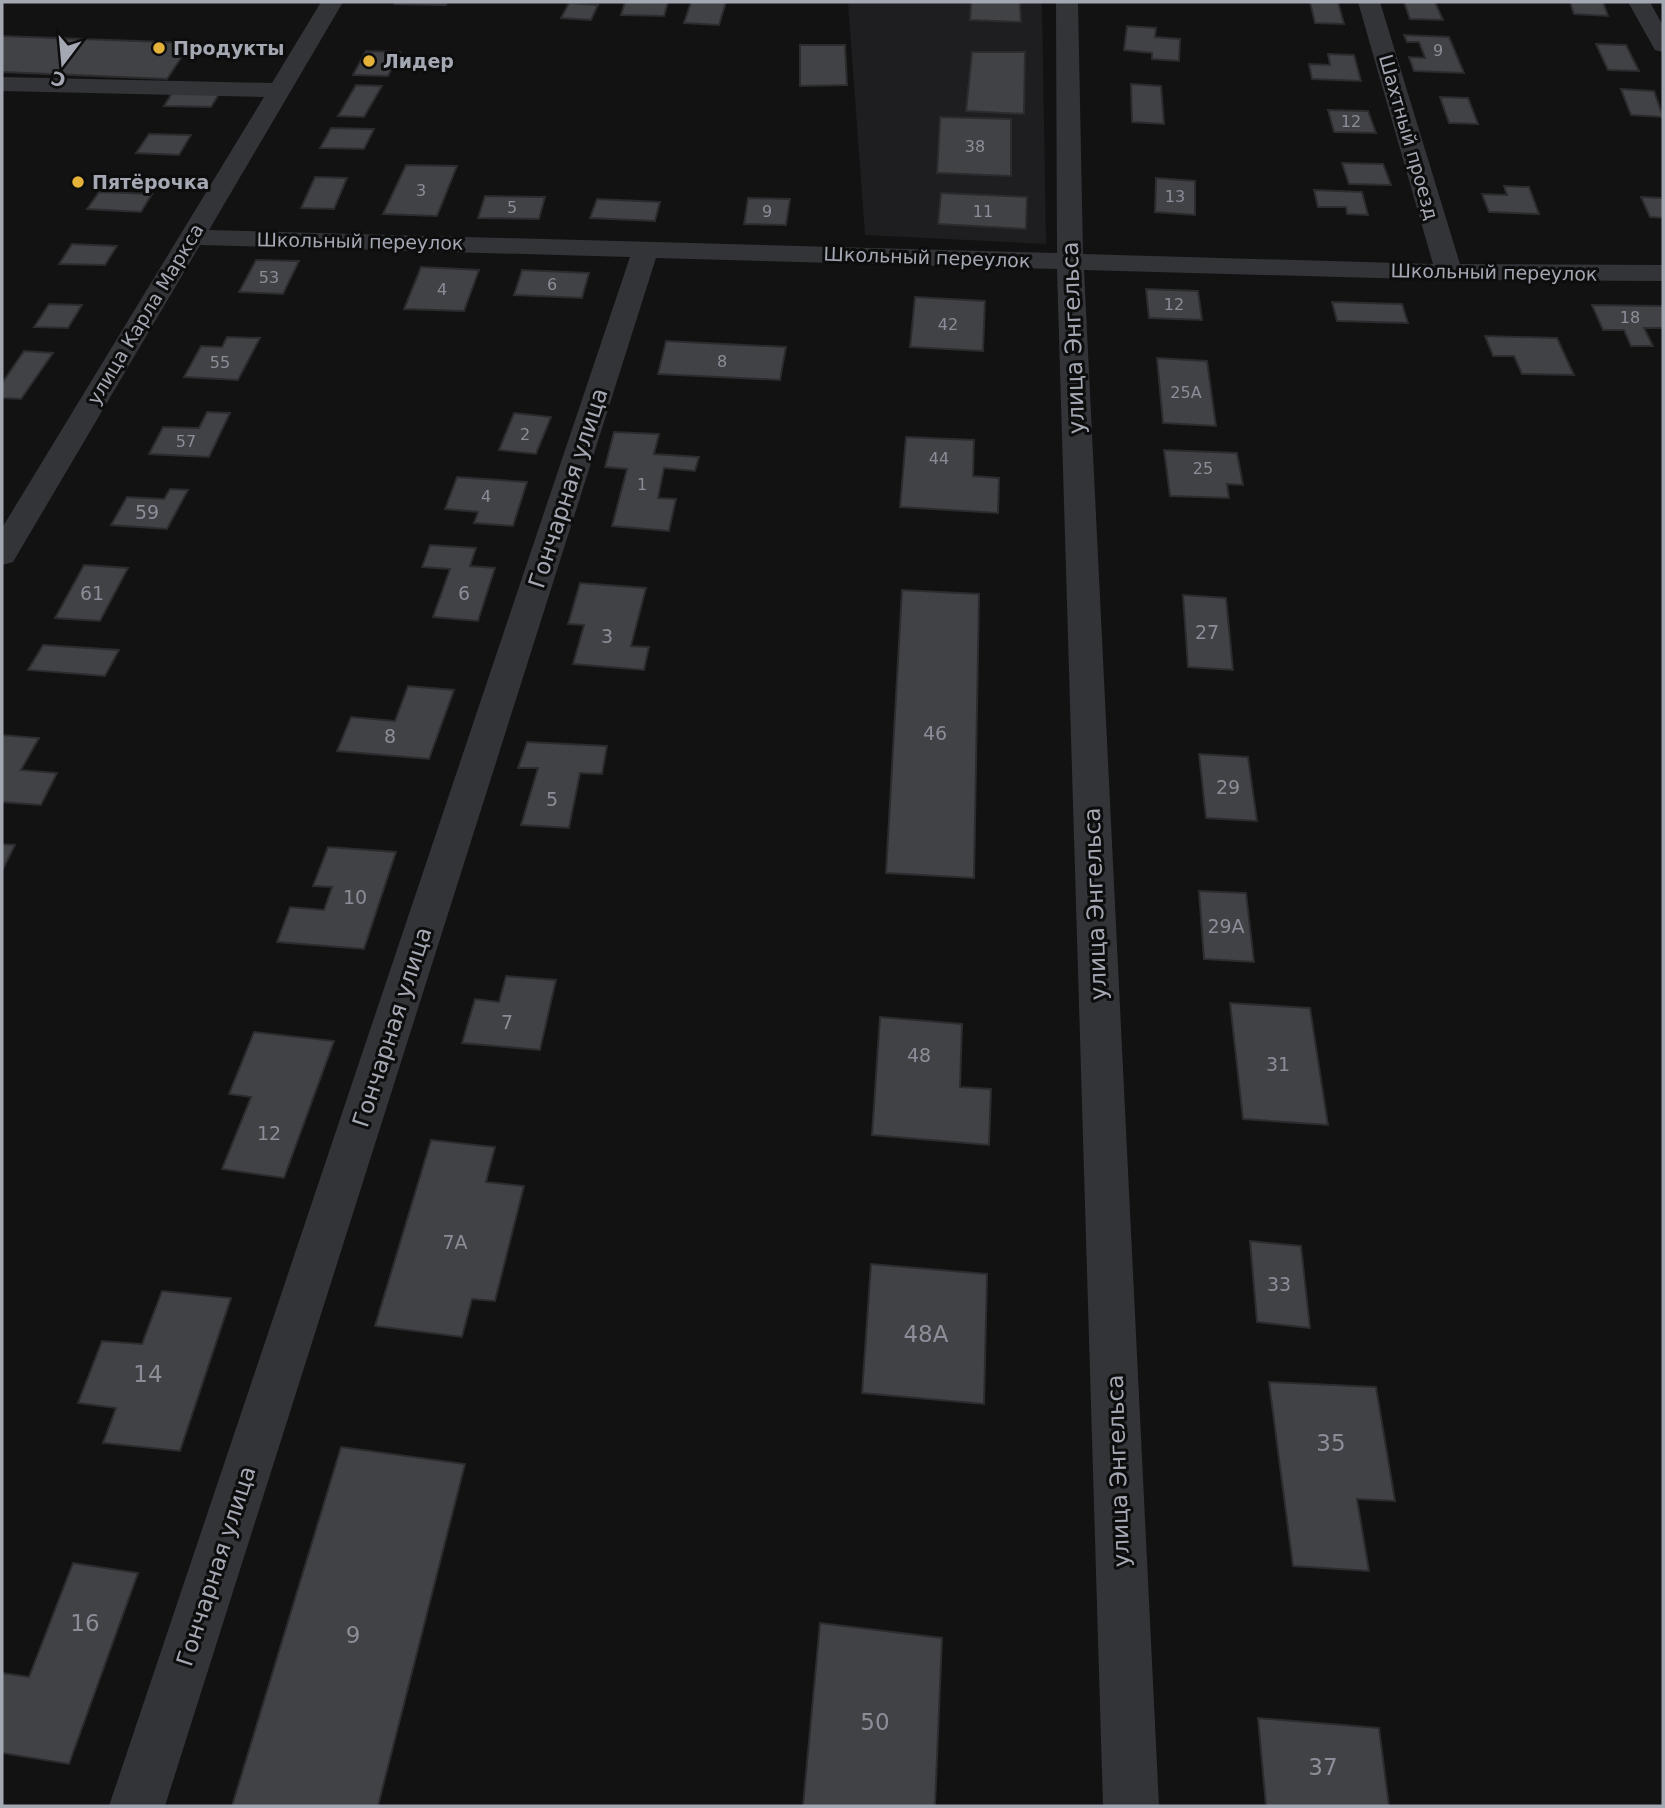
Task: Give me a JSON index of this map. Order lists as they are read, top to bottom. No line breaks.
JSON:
{"streets":{"street":["Шахтный проезд","Школьный переулок","улица Карла Маркса","улица Энгельса","Гончарная улица"]},"crossings":[["Шахтный проезд","Школьный переулок"],["Школьный переулок","улица Карла Маркса"],["Школьный переулок","улица Энгельса"],["Школьный переулок","Гончарная улица"]],"places":["Продукты","Лидер","Пятёрочка"],"house_numbers":["9","12","38","3","13","5","9","11","53","6","4","12","18","42","8","55","25А","2","57","44","25","1","4","59","61","6","27","3","46","8","29","5","10","29А","7","48","31","12","7А","33","48А","14","35","16","9","50","37"],"north":"bottom"}
